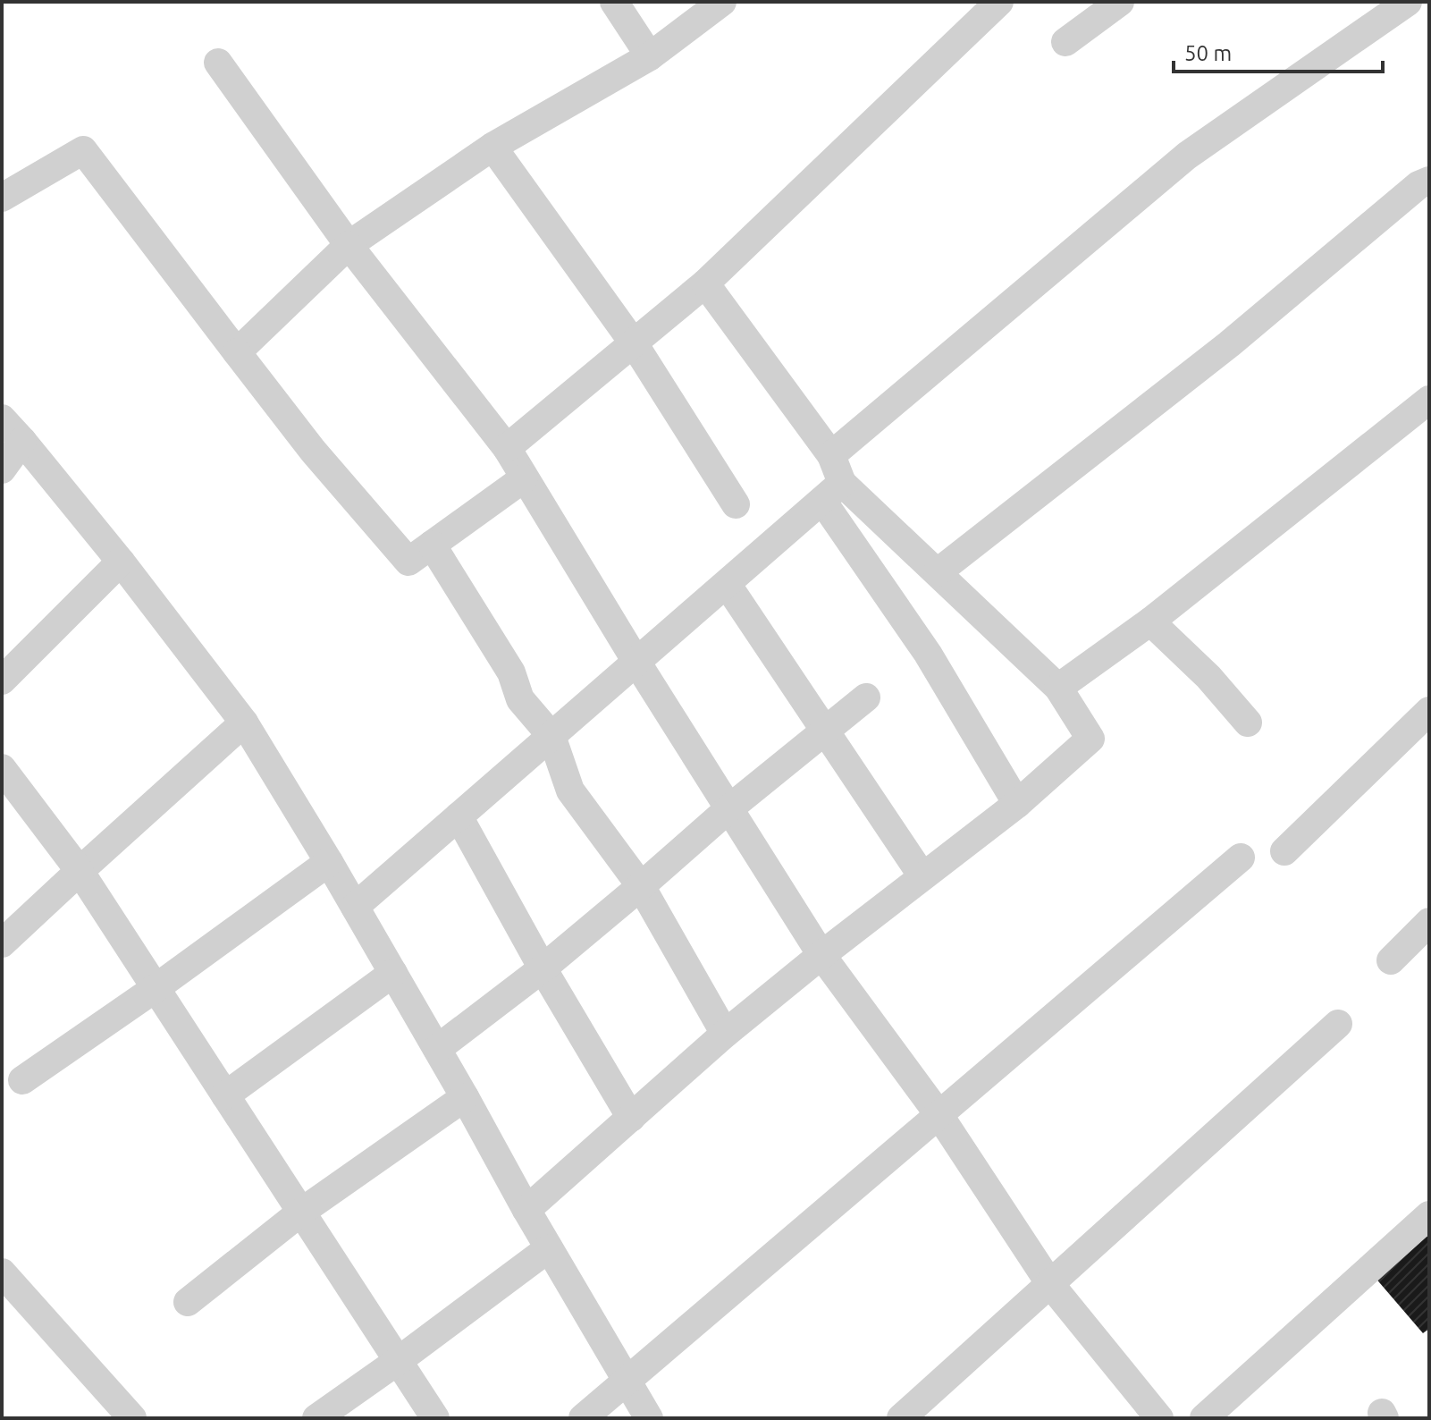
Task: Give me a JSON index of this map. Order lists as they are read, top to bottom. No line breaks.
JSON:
{"scale_bar":"50 m"}
